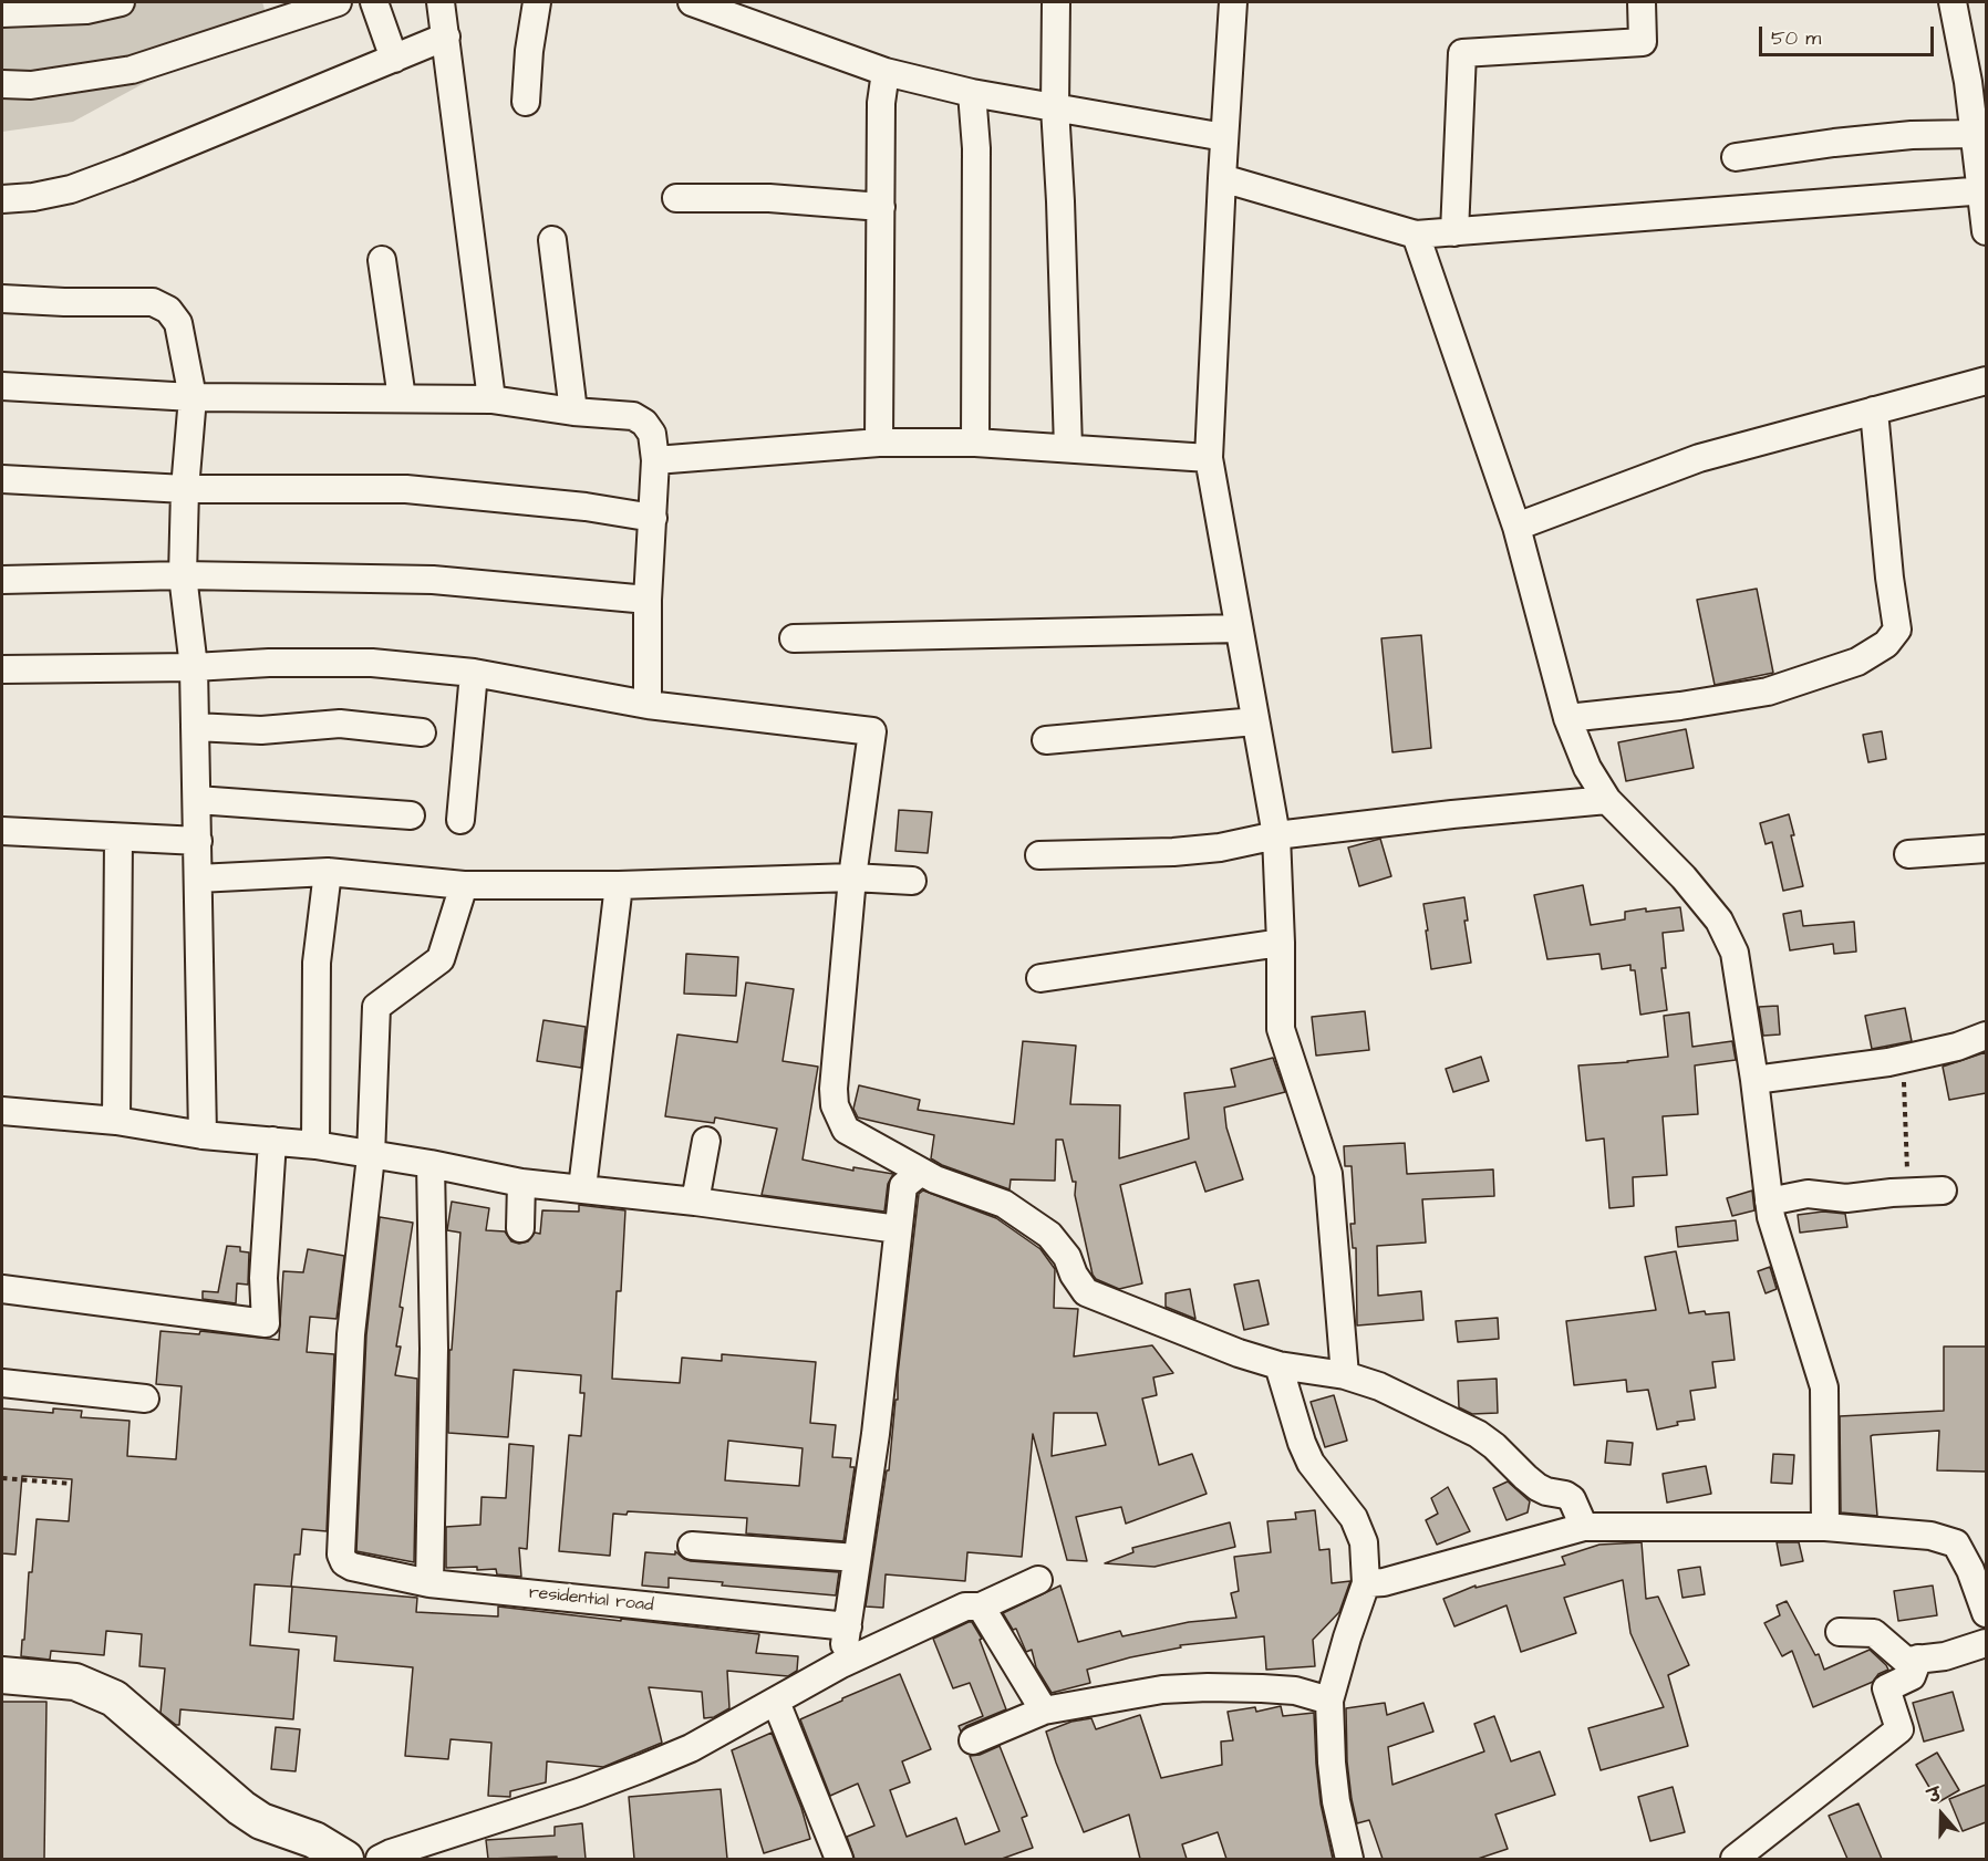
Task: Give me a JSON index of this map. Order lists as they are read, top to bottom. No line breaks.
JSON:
{"streets":{"street":["residential road"]},"scale_bar":"50 m","north":"top"}
